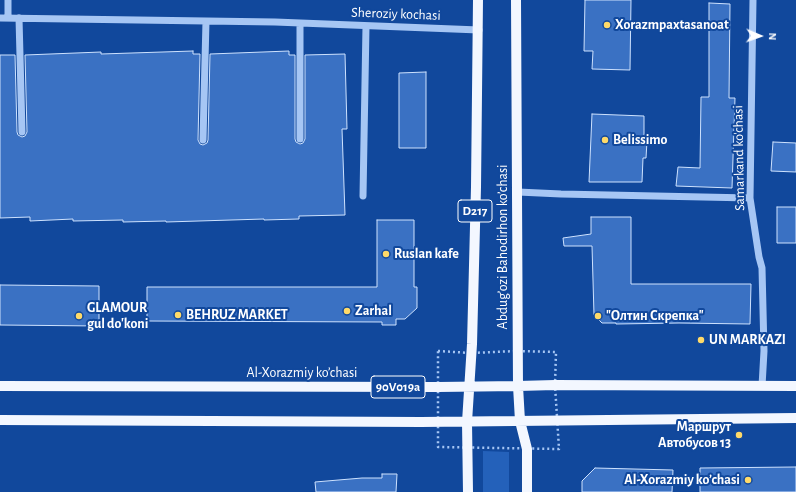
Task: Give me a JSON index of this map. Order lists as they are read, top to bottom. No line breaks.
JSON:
{"streets":{"main road":["D217","Abdug’ozi Bahodirhon ko’chasi","Al-Xorazmiy ko’chasi","90V019a"],"street":["Sheroziy kochasi","Samarkand ko'chasi"]},"crossings":[["Sheroziy kochasi","Abdug’ozi Bahodirhon ko’chasi"],["Samarkand ko'chasi","Al-Xorazmiy ko’chasi"],["Abdug’ozi Bahodirhon ko’chasi","Al-Xorazmiy ko’chasi"]],"places":["Xorazmpaxtasanoat","Belissimo","Ruslan kafe","Zarhal","BEHRUZ MARKET","GLAMOUR gul do'koni","\"Олтин Скрепка\"","UN MARKAZI","Маршрут Автобусов 13","Al-Xorazmiy ko’chasi"],"north":"right"}
